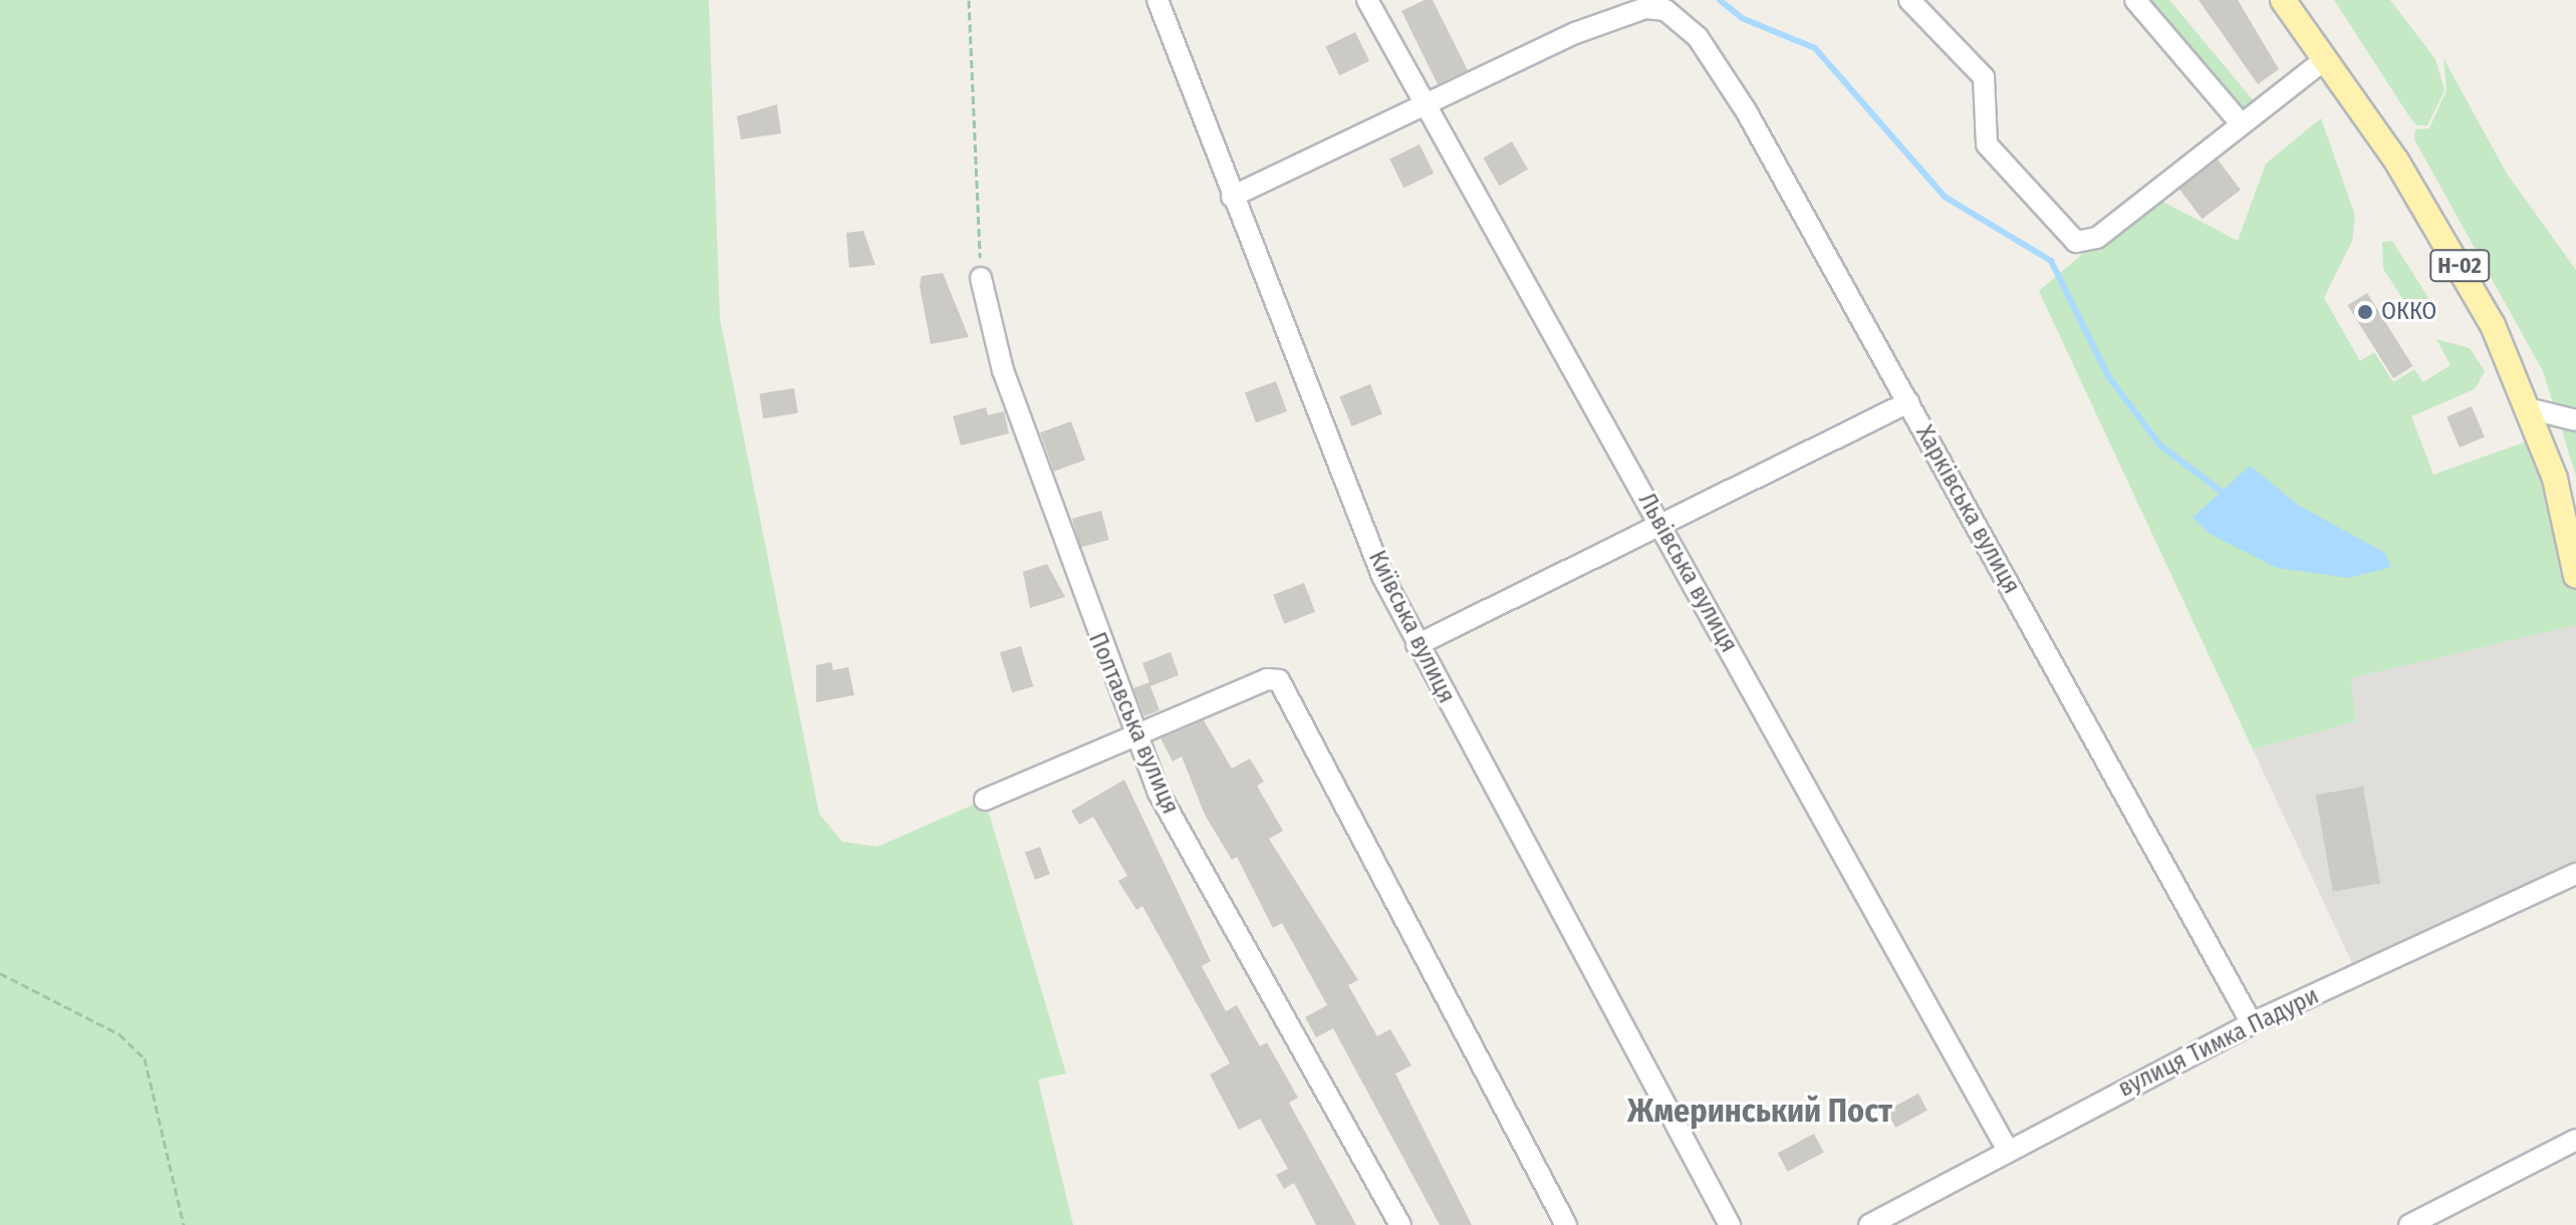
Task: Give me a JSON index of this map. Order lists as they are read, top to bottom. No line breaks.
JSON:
{"streets":{"main road":["Н-02"],"street":["Харківська вулиця","Львівська вулиця","Київська вулиця","Полтавська вулиця","вулиця Тимка Падури"]},"crossings":[["Харківська вулиця","Львівська вулиця"],["Харківська вулиця","вулиця Тимка Падури"],["Львівська вулиця","вулиця Тимка Падури"]],"districts":["Жмеринський Пост"],"places":["ОККО"]}
